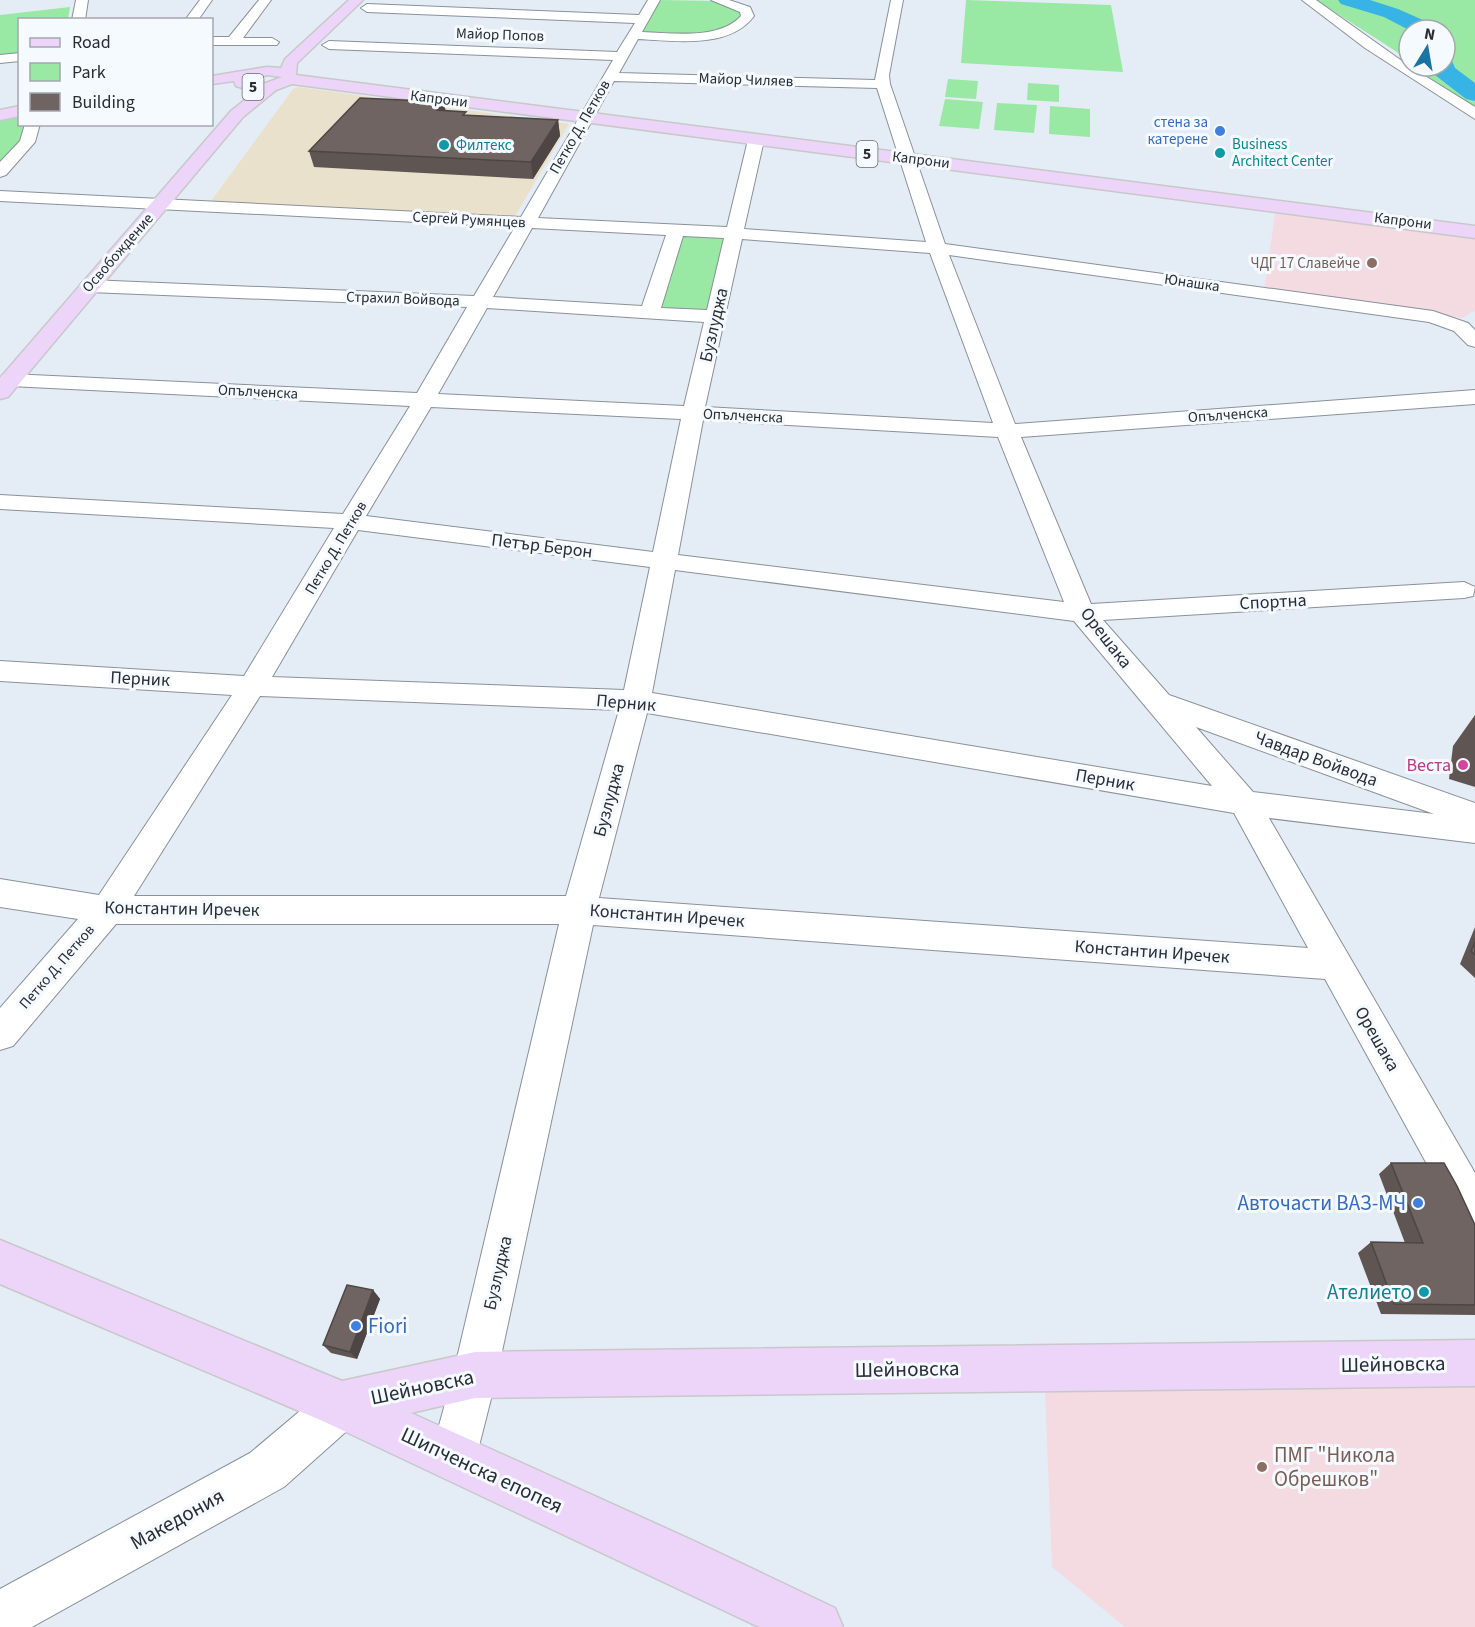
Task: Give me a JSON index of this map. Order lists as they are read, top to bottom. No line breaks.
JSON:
{"streets":{"main road":["5","Капрони","Освобождение","Шейновска","Шипченска епопея"],"street":["Майор Попов","Майор Чиляев","Петко Д. Петков","Сергей Румянцев","Юнашка","Страхил Войвода","Бузлуджа","Опълченска","Петър Берон","Спортна","Орешака","Перник","Чавдар Войвода","Константин Иречек","Македония"]},"crossings":[["Майор Попов","Петко Д. Петков"],["Майор Чиляев","Петко Д. Петков"],["Майор Чиляев","Орешака"],["5","Капрони"],["5","Освобождение"],["Капрони","Петко Д. Петков"],["Капрони","Бузлуджа"],["Капрони","Орешака"],["Петко Д. Петков","Сергей Румянцев"],["Петко Д. Петков","Страхил Войвода"],["Петко Д. Петков","Опълченска"],["Петко Д. Петков","Петър Берон"],["Петко Д. Петков","Перник"],["Петко Д. Петков","Константин Иречек"],["Сергей Румянцев","Освобождение"],["Сергей Румянцев","Юнашка"],["Сергей Румянцев","Бузлуджа"],["Сергей Румянцев","Орешака"],["Освобождение","Страхил Войвода"],["Освобождение","Опълченска"],["Юнашка","Орешака"],["Страхил Войвода","Бузлуджа"],["Бузлуджа","Опълченска"],["Бузлуджа","Петър Берон"],["Бузлуджа","Перник"],["Бузлуджа","Константин Иречек"],["Бузлуджа","Шейновска"],["Бузлуджа","Шипченска епопея"],["Опълченска","Орешака"],["Петър Берон","Спортна"],["Петър Берон","Орешака"],["Спортна","Орешака"],["Орешака","Перник"],["Орешака","Чавдар Войвода"],["Орешака","Константин Иречек"],["Шейновска","Шипченска епопея"],["Шейновска","Македония"],["Шипченска епопея","Македония"]],"places":["стена за катерене","Филтекс","Business Architect Center","ЧДГ 17 Славейче","Веста","Авточасти ВАЗ-МЧ","Ателието","Fiori","ПМГ \"Никола Обрешков\""],"legend":["Road","Park","Building"],"north":"top"}
